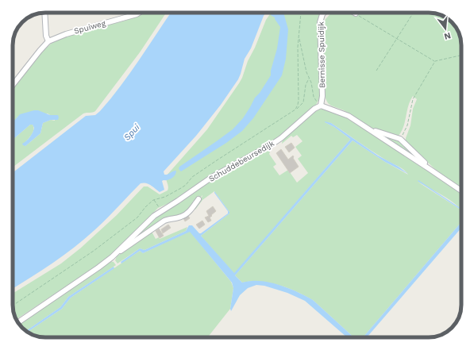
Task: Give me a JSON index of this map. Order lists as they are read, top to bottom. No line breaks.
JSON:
{"streets":{"street":["Spuiweg","Bernisse Spuidijk","Schuddebeursedijk"]},"crossings":[["Bernisse Spuidijk","Schuddebeursedijk"]],"water":["Spui"],"north":"bottom"}
